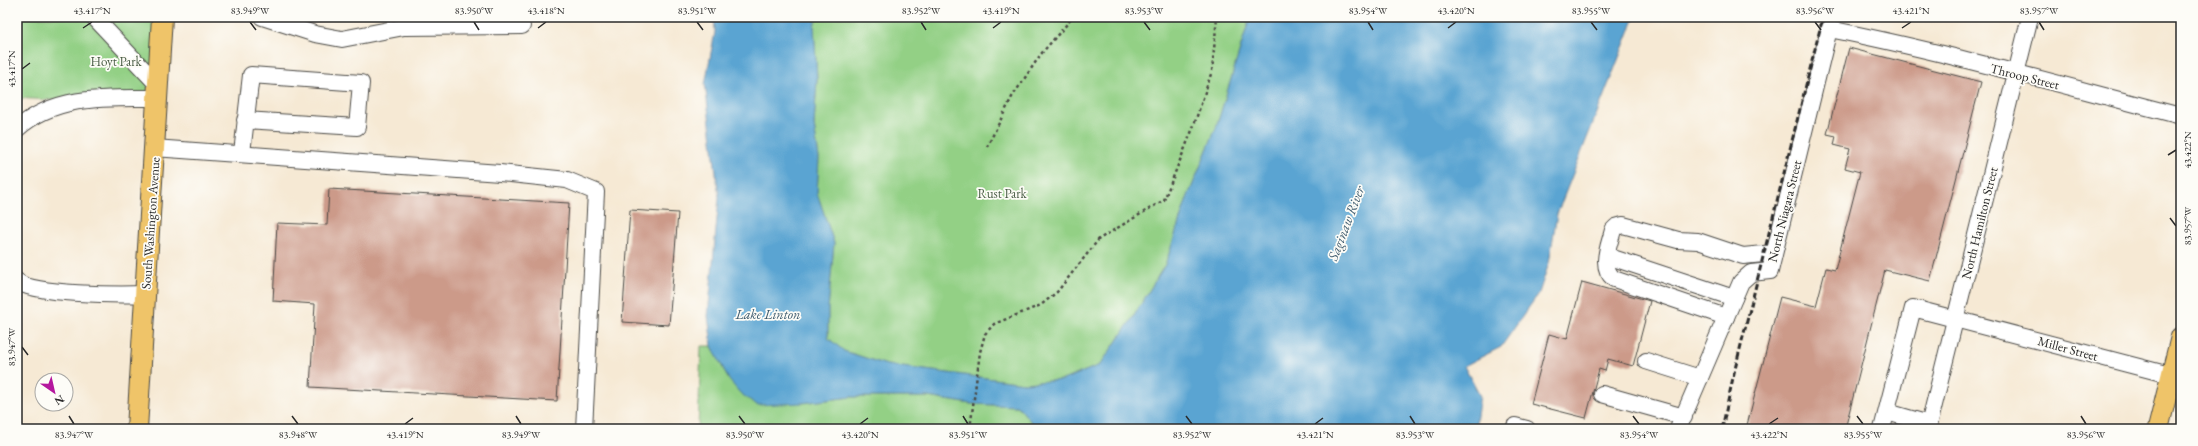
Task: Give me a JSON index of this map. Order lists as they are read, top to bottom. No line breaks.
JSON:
{"streets":{"main road":["South Washington Avenue"],"street":["Throop Street","North Niagara Street","North Hamilton Street","Miller Street"]},"crossings":[["Throop Street","North Niagara Street"],["Throop Street","North Hamilton Street"],["North Hamilton Street","Miller Street"]],"water":["Saginaw River","Lake Linton"],"parks":["Hoyt Park","Rust Park"],"north":"bottom right","coordinates":["43.417°N","83.949°W","83.950°W","43.418°N","83.951°W","83.952°W","43.419°N","83.953°W","83.954°W","43.420°N","83.955°W","83.956°W","43.421°N","83.957°W","43.422°N","83.947°W","83.948°W"]}
